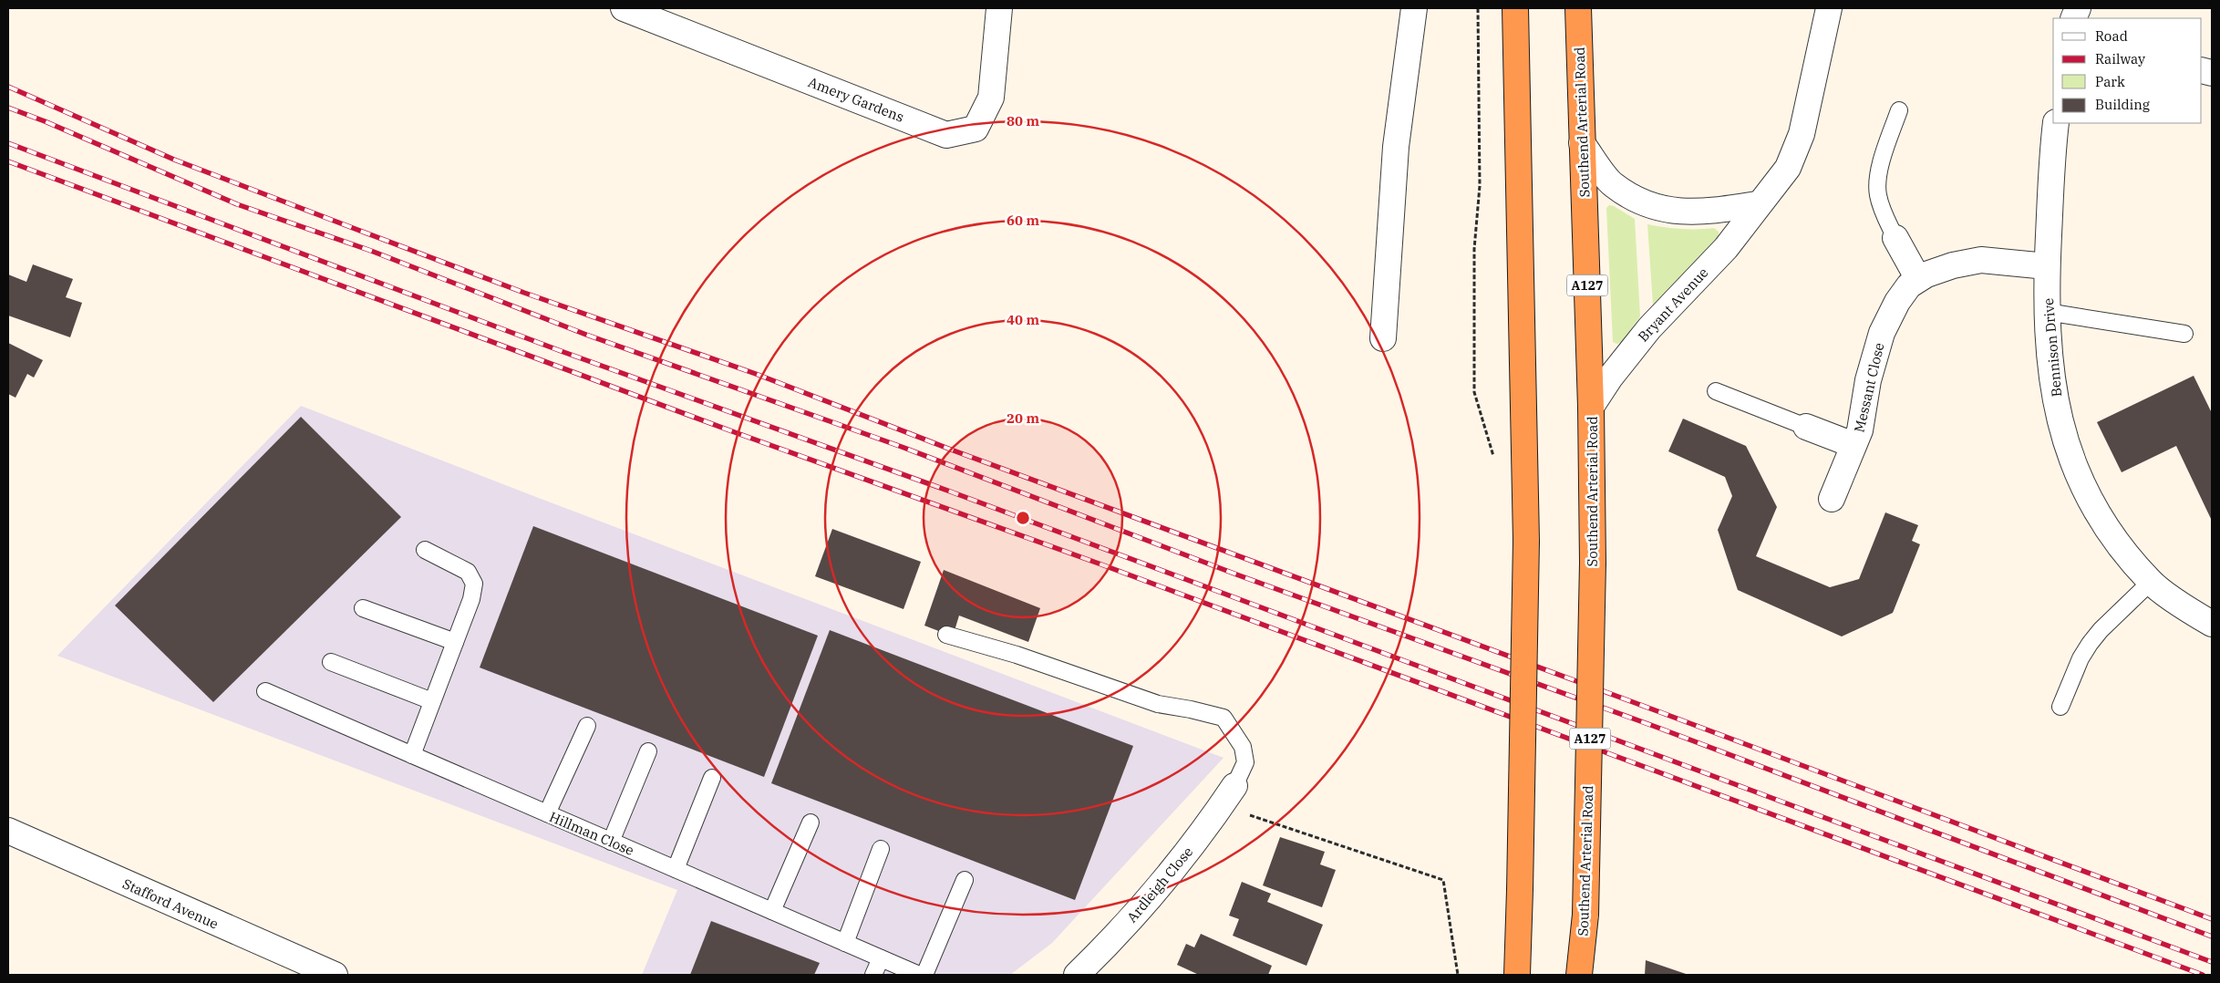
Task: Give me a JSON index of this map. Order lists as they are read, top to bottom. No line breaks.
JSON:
{"streets":{"highway":["Southend Arterial Road","A127"],"street":["Amery Gardens","Bryant Avenue","Bennison Drive","Messant Close","Ardleigh Close","Stafford Avenue"],"lane":["Hillman Close"]},"crossings":[["Southend Arterial Road","Bryant Avenue"],["Bennison Drive","Messant Close"]],"legend":["Road","Railway","Park","Building"],"rings":["80 m","60 m","40 m","20 m"]}
